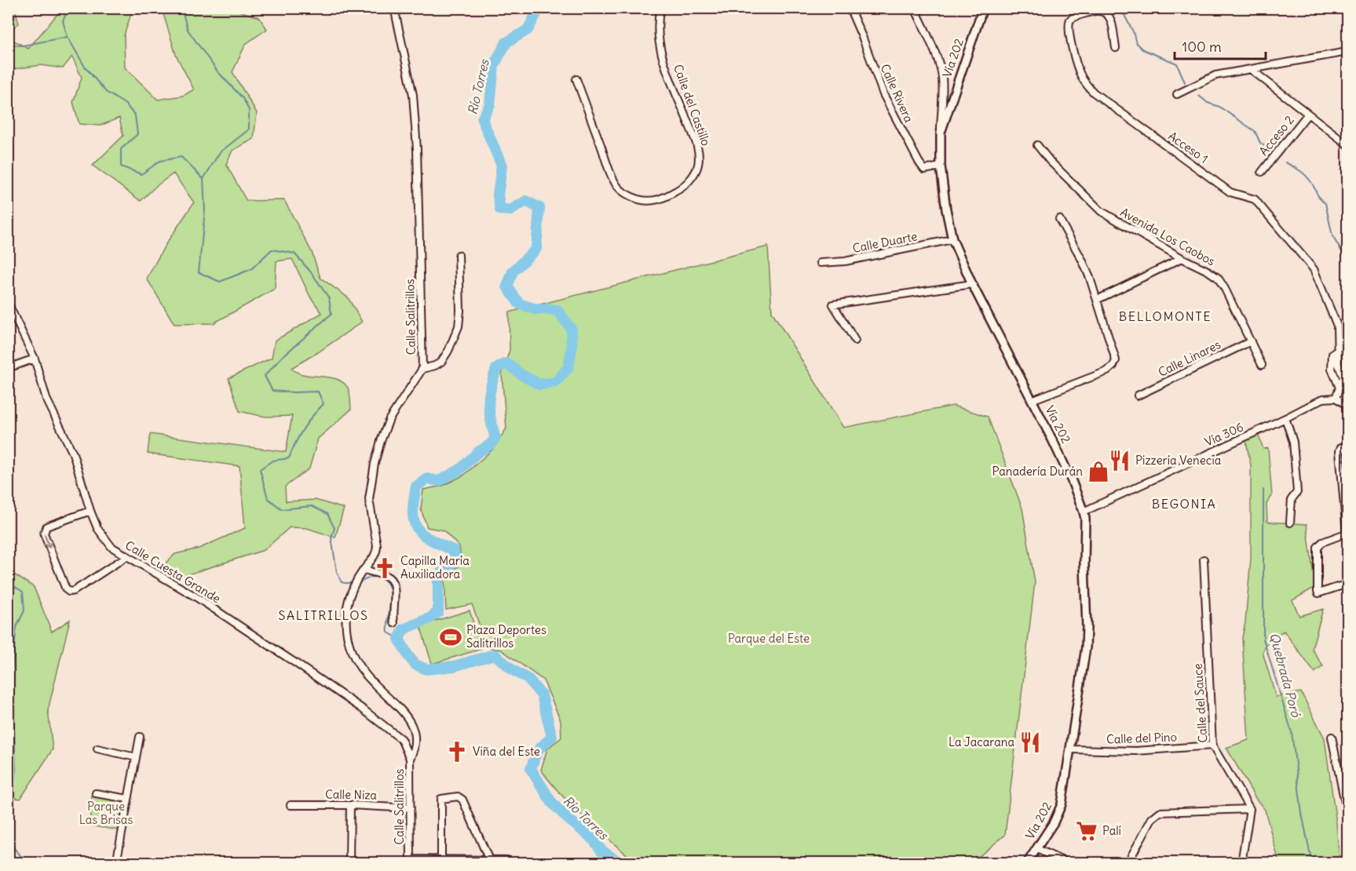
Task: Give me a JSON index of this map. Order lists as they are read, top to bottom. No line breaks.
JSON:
{"streets":{"main road":["Vía 202"],"street":["Calle Rivera","Calle del Castillo","Acceso 2","Acceso 1","Avenida Los Caobos","Calle Duarte","Calle Salitrillos","Calle Linares","Vía 306","Calle Cuesta Grande","Calle del Sauce","Calle del Pino","Calle Niza"]},"crossings":[["Vía 202","Calle Rivera"],["Vía 202","Calle Duarte"],["Vía 202","Vía 306"],["Vía 202","Calle del Pino"],["Avenida Los Caobos","Calle Linares"],["Calle Salitrillos","Calle Cuesta Grande"],["Calle Salitrillos","Calle Niza"],["Calle del Sauce","Calle del Pino"]],"districts":["BELLOMONTE","BEGONIA","SALITRILLOS"],"water":["Río Torres","Quebrada Poró"],"parks":["Parque del Este","Parque Las Brisas"],"places":{"restaurant":["Pizzería Venecia","La Jacarana"],"shop":["Panadería Durán"],"church":["Capilla María Auxiliadora","Viña del Este"],"sports":["Plaza Deportes Salitrillos"],"supermarket":["Palí"]},"scale_bar":"100 m"}
